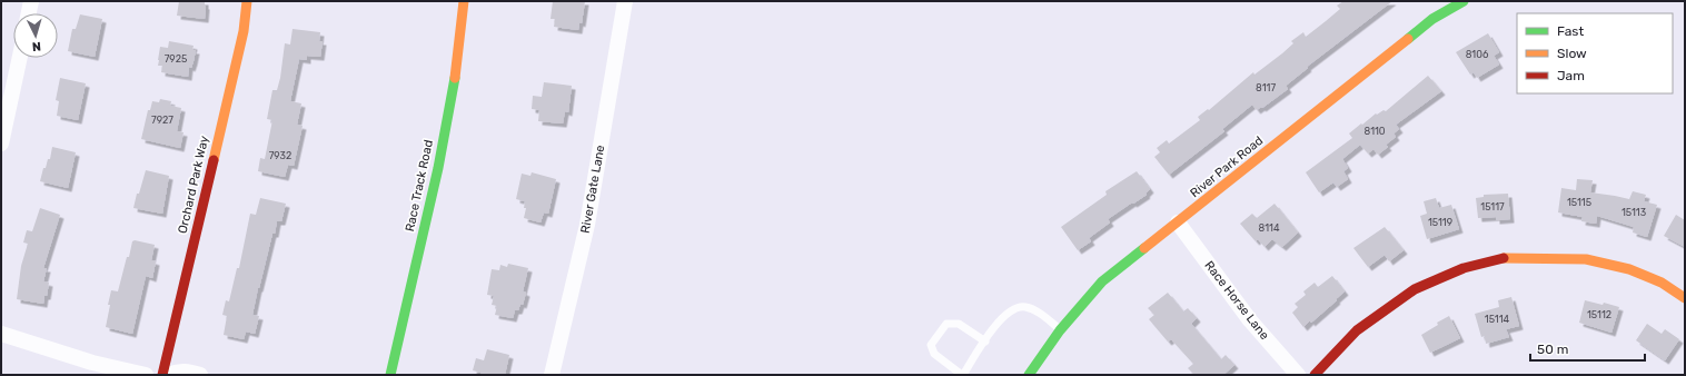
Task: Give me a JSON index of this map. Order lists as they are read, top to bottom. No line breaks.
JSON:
{"streets":{"street":["River Park Road","Orchard Park Way","Race Track Road","River Gate Lane","Race Horse Lane"]},"crossings":[["River Park Road","Race Horse Lane"]],"house_numbers":["8106","7925","8117","7927","8110","7932","15115","15117","15113","15119","8114","15112","15114"],"legend":["Fast","Slow","Jam"],"scale_bar":"50 m","north":"bottom"}
